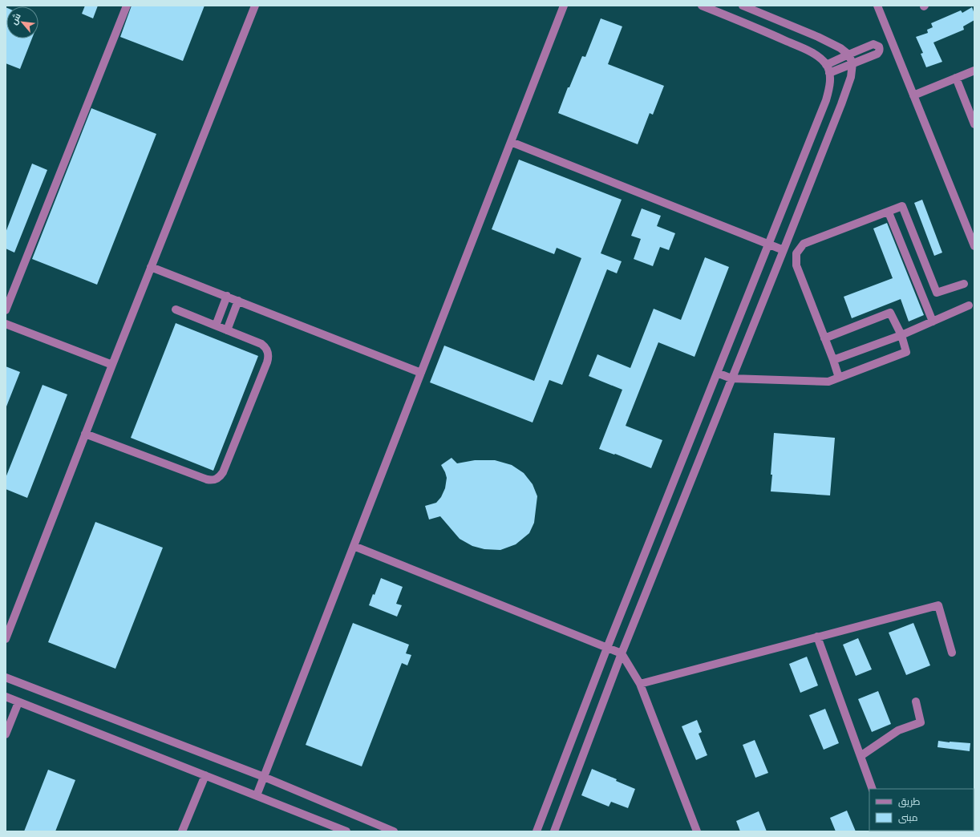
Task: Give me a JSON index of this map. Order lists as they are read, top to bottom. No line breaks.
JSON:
{"legend":["طريق","مبنى"],"north":"top left"}
